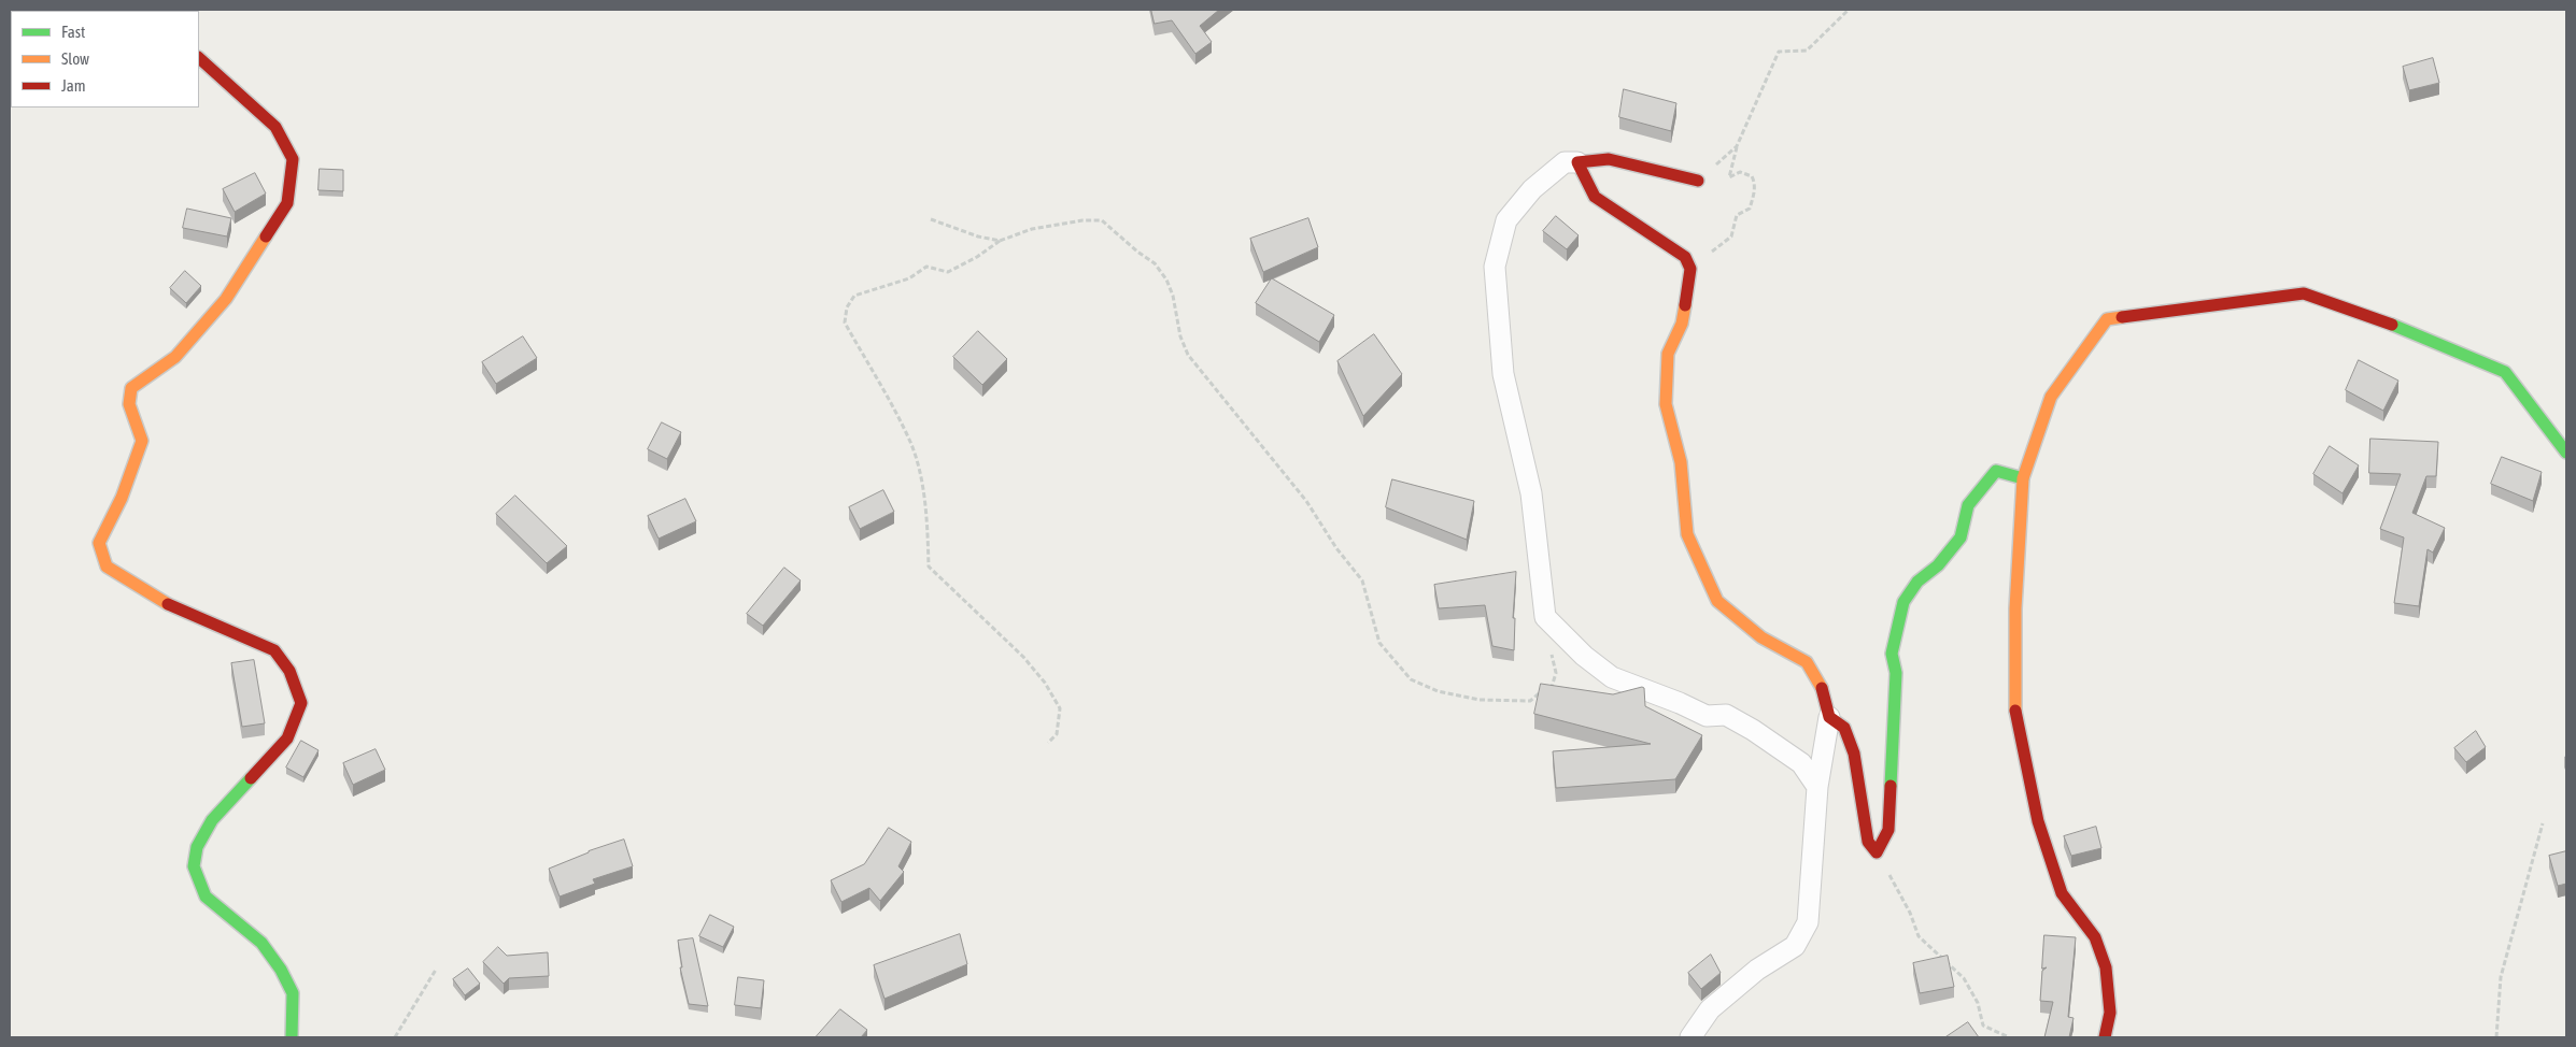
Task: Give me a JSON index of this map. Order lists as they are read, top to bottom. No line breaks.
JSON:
{"legend":["Fast","Slow","Jam"]}
